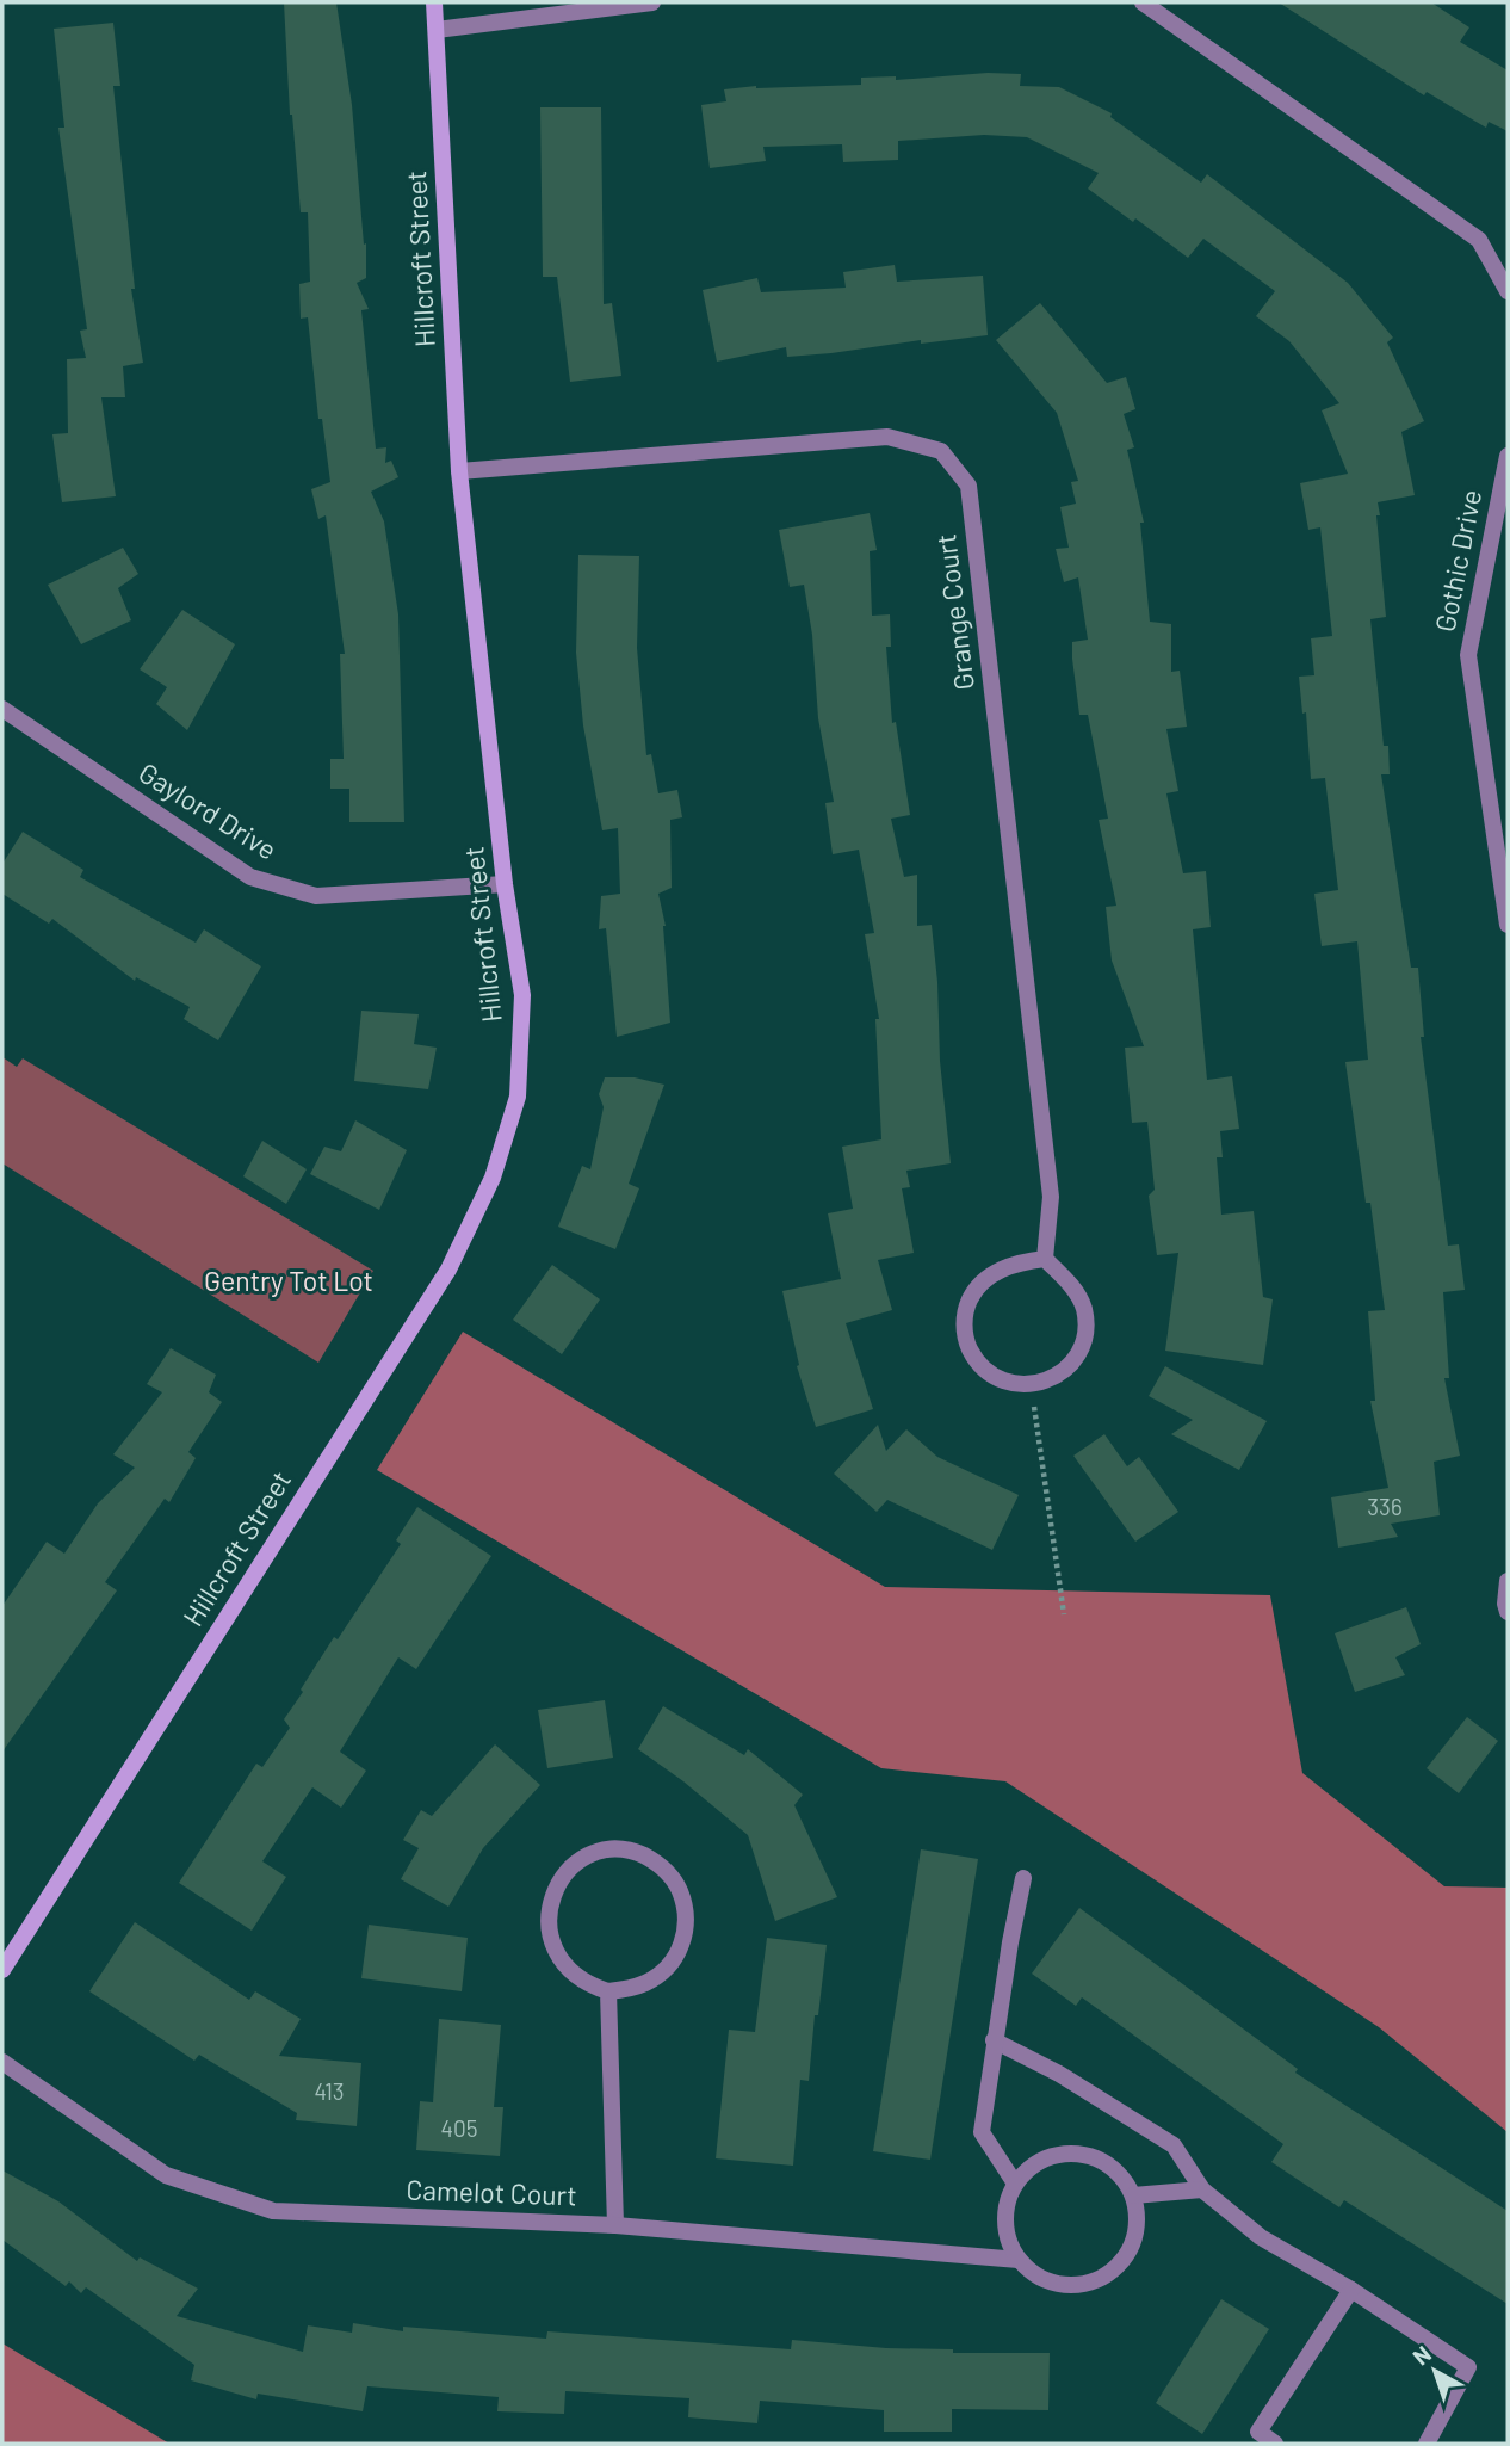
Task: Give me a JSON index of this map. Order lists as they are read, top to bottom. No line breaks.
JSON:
{"streets":{"street":["Hillcroft Street","Gothic Drive","Grange Court","Gaylord Drive","Camelot Court"]},"crossings":[["Hillcroft Street","Grange Court"],["Hillcroft Street","Gaylord Drive"]],"parks":["Gentry Tot Lot"],"house_numbers":["336","413","405"],"north":"top left"}
